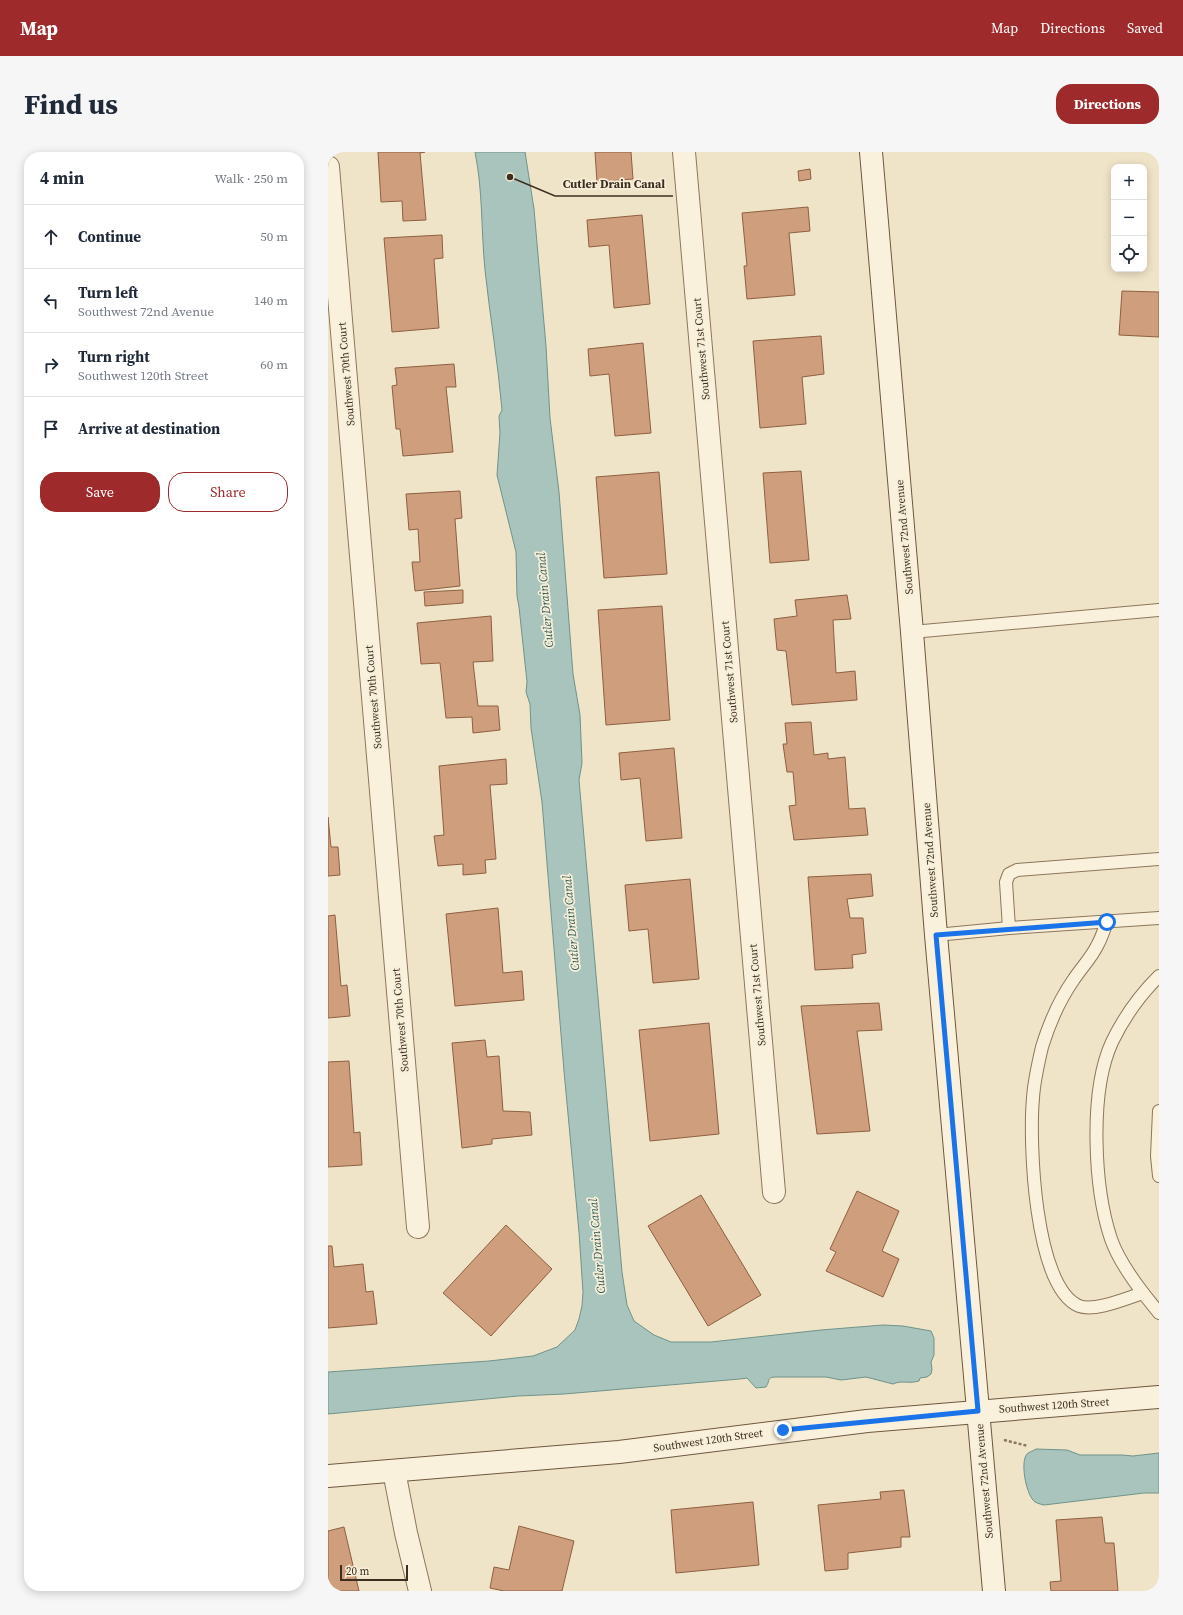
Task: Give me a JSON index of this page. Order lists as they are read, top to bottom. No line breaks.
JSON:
{"streets":{"street":["Southwest 71st Court","Southwest 70th Court","Southwest 72nd Avenue","Southwest 120th Street"]},"crossings":[["Southwest 72nd Avenue","Southwest 120th Street"]],"water":["Cutler Drain Canal"],"places":["Cutler Drain Canal"],"scale_bar":"20 m","page":{"header":"Map","nav":["Map","Directions","Saved"],"buttons":["Directions",["Save","Share"]],"title":"Find us","heading":["4 min","Walk · 250 m"],"map_buttons":["+","−"],"list":[["Continue","50 m"],["Turn left","Southwest 72nd Avenue","140 m"],["Turn right","Southwest 120th Street","60 m"],"Arrive at destination"],"scale":"20 m"}}
